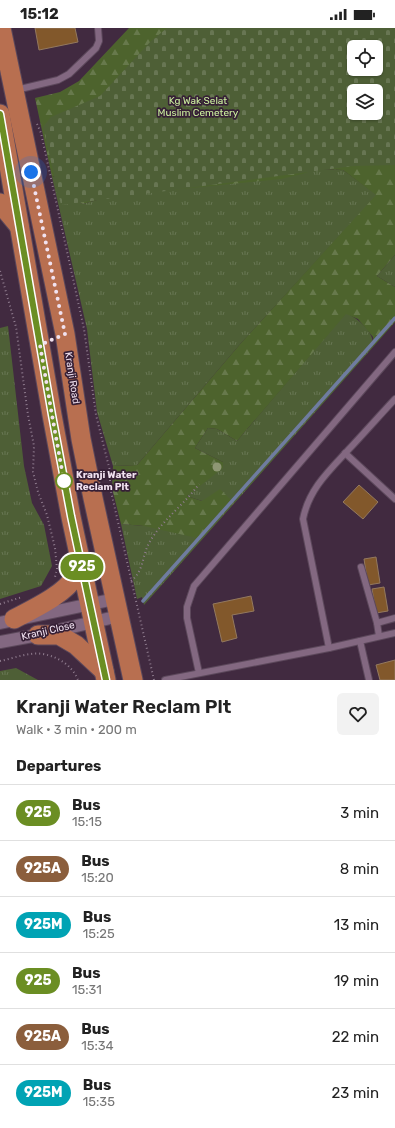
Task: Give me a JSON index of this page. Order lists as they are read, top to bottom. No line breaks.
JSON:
{"streets":{"main road":["Kranji Road"],"street":["Kranji Close"]},"crossings":[["Kranji Road","Kranji Close"]],"parks":["Kg Wak Selat Muslim Cemetery"],"places":["Kranji Water Reclam Plt"],"lines":["bus line 925"],"page":{"status":"15:12","on_map":"925","heading":[["Kranji Water Reclam Plt","Walk · 3 min · 200 m"],"Departures"],"list":[{"mark":"925","name":"Bus","note":"15:15","value":"3 min"},{"mark":"925A","name":"Bus","note":"15:20","value":"8 min"},{"mark":"925M","name":"Bus","note":"15:25","value":"13 min"},{"mark":"925","name":"Bus","note":"15:31","value":"19 min"},{"mark":"925A","name":"Bus","note":"15:34","value":"22 min"},{"mark":"925M","name":"Bus","note":"15:35","value":"23 min"}]}}
